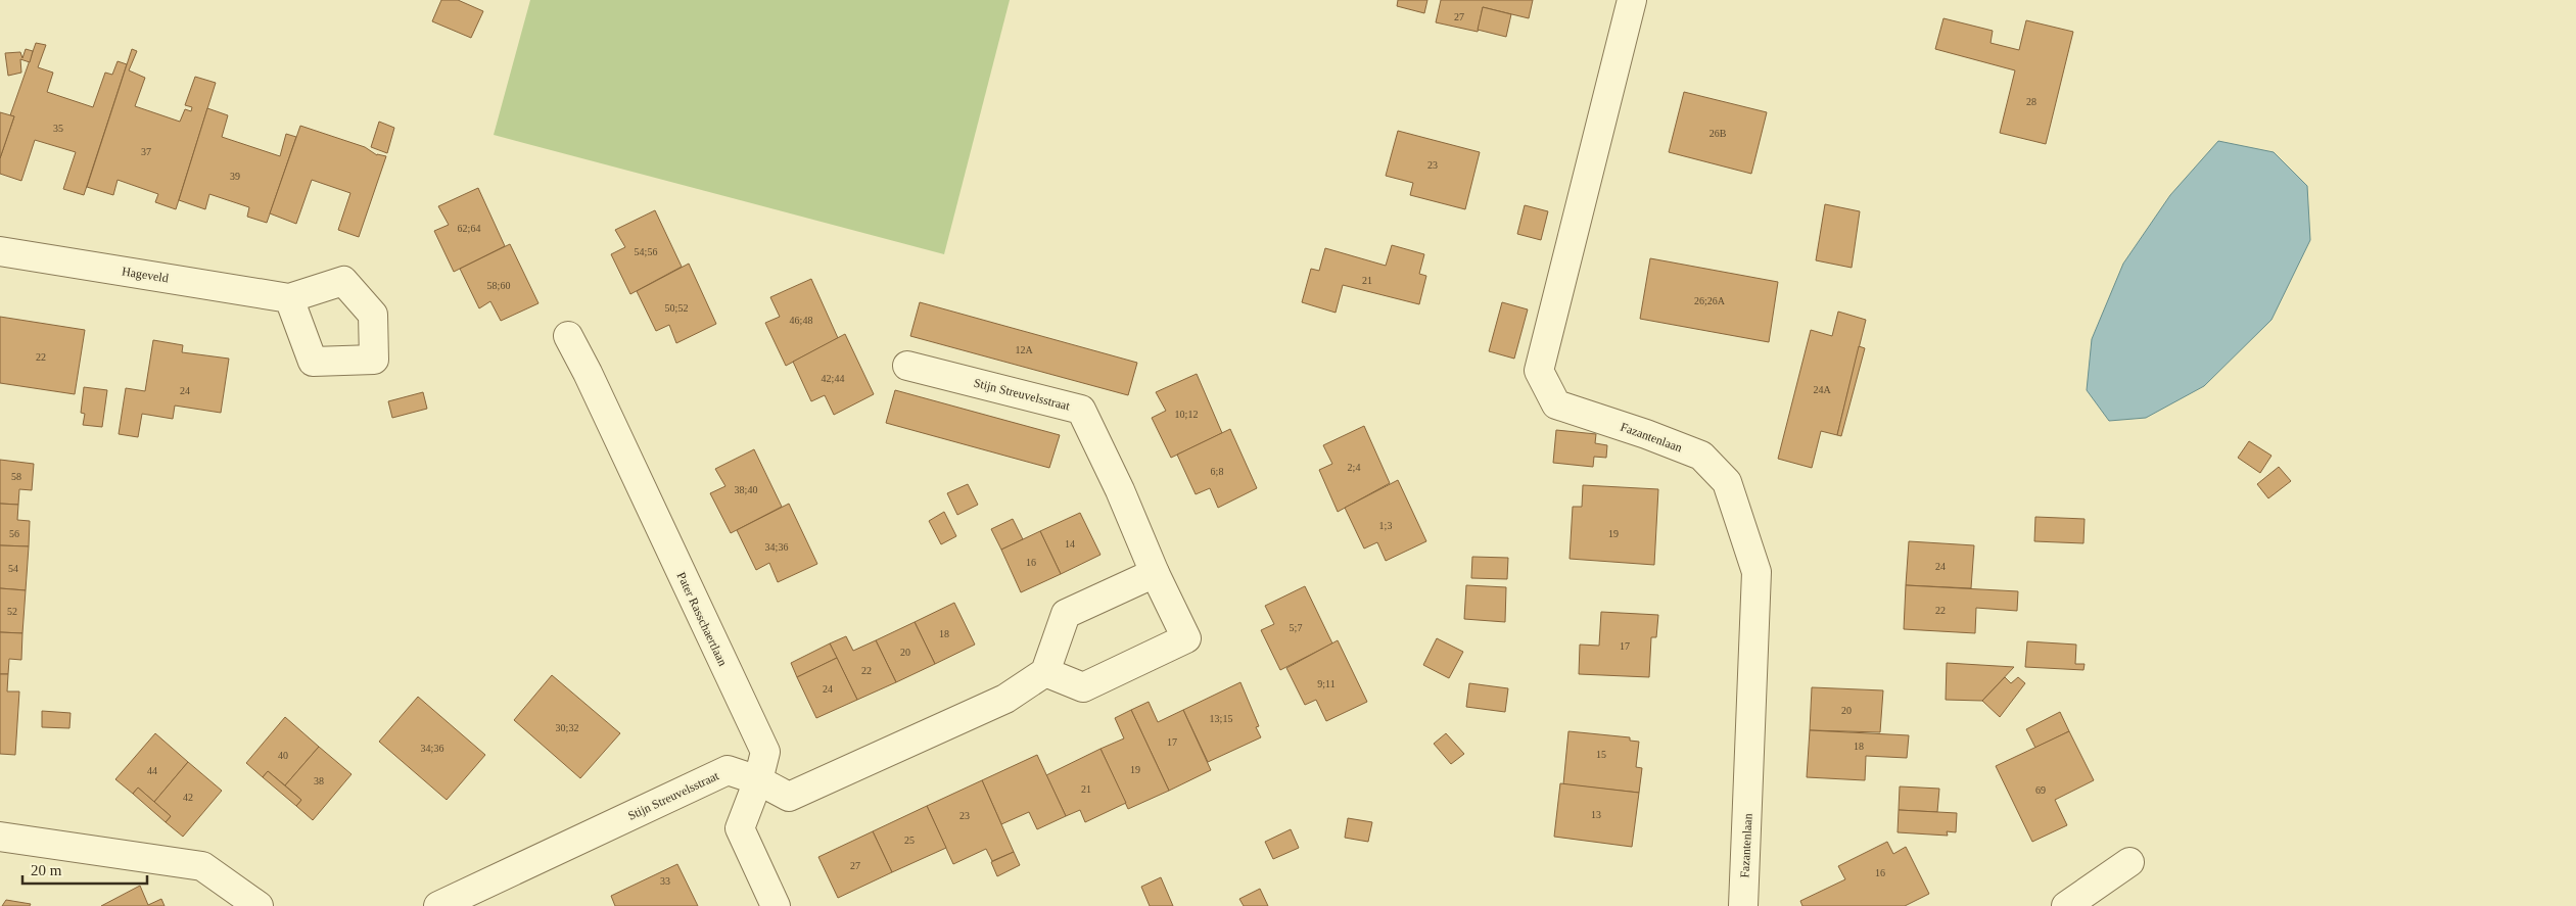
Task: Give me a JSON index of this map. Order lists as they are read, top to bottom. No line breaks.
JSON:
{"streets":{"street":["Hageveld","Stijn Streuvelsstraat","Fazantenlaan","Pater Rasschaertlaan"]},"crossings":[["Stijn Streuvelsstraat","Pater Rasschaertlaan"]],"house_numbers":["27","28","35","26B","37","23","39","62;64","54;56","21","58;60","26;26A","50;52","46;48","12A","22","42;44","24A","24","10;12","2;4","6;8","58","38;40","1;3","56","19","14","34;36","16","24","54","22","52","5;7","18","17","20","22","9;11","24","20","13;15","30;32","17","18","34;36","15","40","19","44","38","21","69","42","13","23","25","27","16","33"],"scale_bar":"20 m"}
